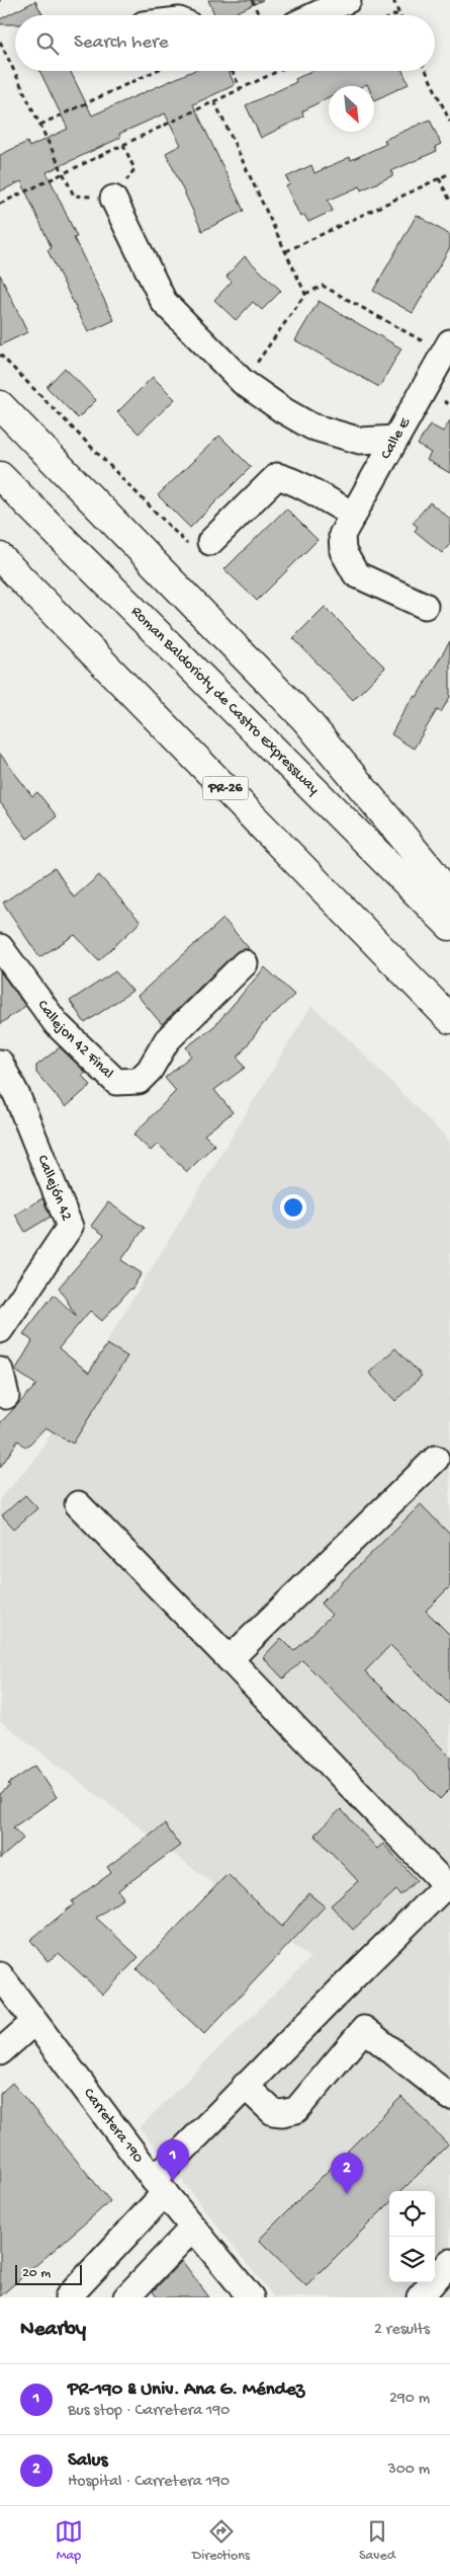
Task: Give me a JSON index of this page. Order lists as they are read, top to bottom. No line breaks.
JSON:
{"streets":{"highway":["Roman Baldorioty de Castro Expressway","PR-26"],"street":["Calle E","Callejon 42 Final","Callejón 42","Carretera 190"]},"scale_bar":"20 m","north":"bottom right","page":{"search":"Search here","pins":["1","2"],"scale":"20 m","heading":["Nearby","2 results"],"list":[{"mark":"1","name":"PR-190 & Univ. Ana G. Méndez","note":"Bus stop · Carretera 190","value":"290 m"},{"mark":"2","name":"Salus","note":"Hospital · Carretera 190","value":"300 m"}],"nav":["Map","Directions","Saved"]}}
